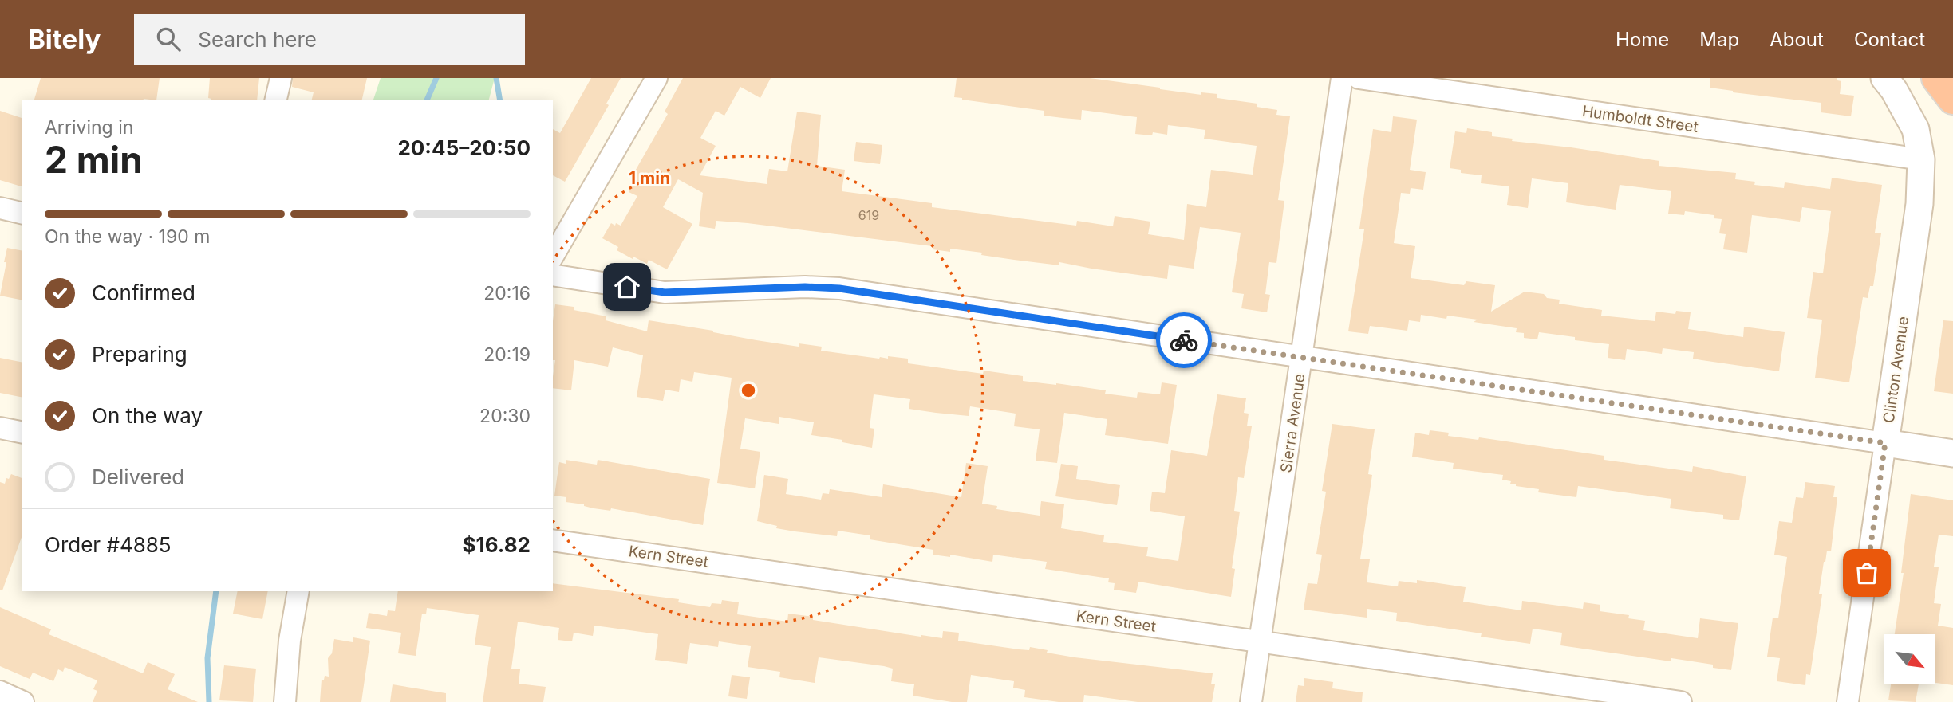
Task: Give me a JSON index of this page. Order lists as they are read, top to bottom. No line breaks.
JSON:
{"streets":{"street":["Humboldt Street","Clinton Avenue","Sierra Avenue","Kern Street"]},"crossings":[["Humboldt Street","Clinton Avenue"],["Sierra Avenue","Kern Street"]],"house_numbers":["619"],"north":"bottom right","page":{"header":"Bitely","search":"Search here","nav":["Home","Map","About","Contact"],"heading":["2 min","Arriving in","20:45–20:50"],"panel":["Order #4885","$16.82"],"bar":"On the way · 190 m","list":[["Confirmed","20:16"],["Preparing","20:19"],["On the way","20:30"],"Delivered"]},"rings":["1 min"]}
